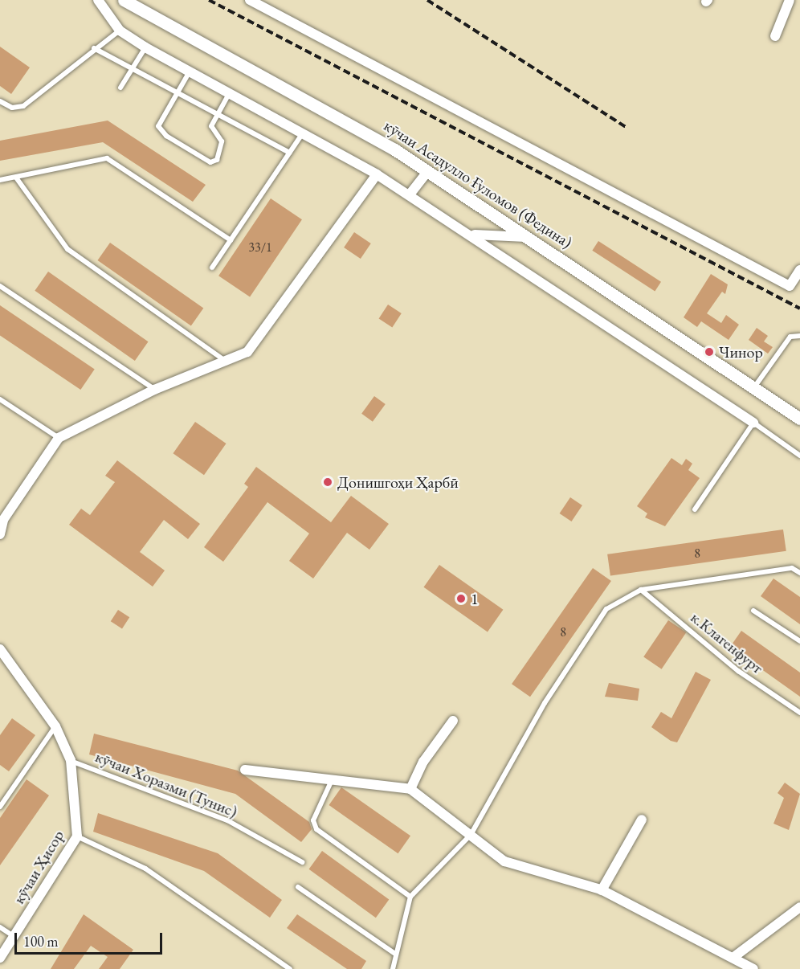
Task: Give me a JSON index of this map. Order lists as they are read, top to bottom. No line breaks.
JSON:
{"streets":{"street":["кӯчаи Асадулло Ғуломов (Федина)","кӯчаи Ҳисор"],"lane":["к.Клагенфурт","кӯчаи Хоразми (Тунис)"]},"crossings":[["кӯчаи Хоразми (Тунис)","кӯчаи Ҳисор"]],"places":["Чинор","Донишгоҳи Ҳарбӣ","1"],"house_numbers":["33/1","8","8"],"scale_bar":"100 m"}
